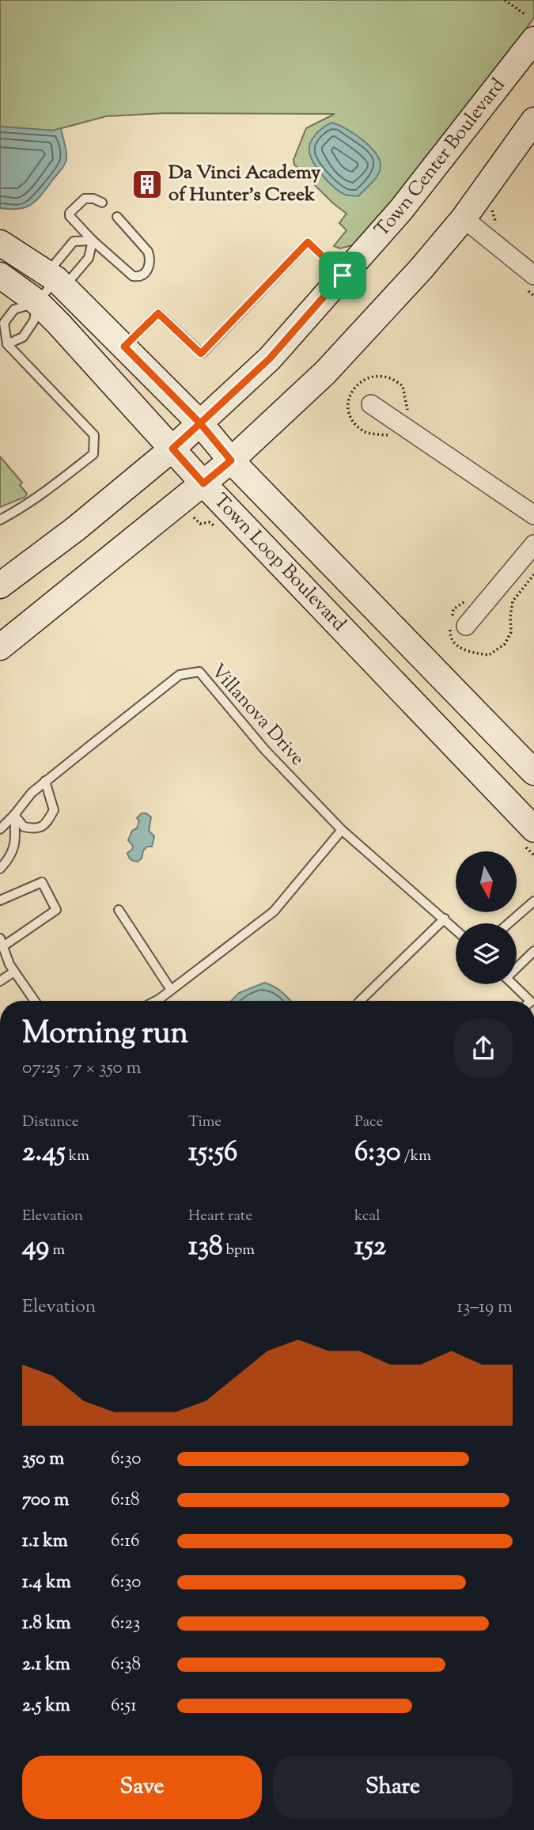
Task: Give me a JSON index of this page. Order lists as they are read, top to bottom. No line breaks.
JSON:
{"streets":{"street":["Town Center Boulevard","Town Loop Boulevard"],"lane":["Villanova Drive"]},"crossings":[["Town Center Boulevard","Town Loop Boulevard"]],"places":{"building":["Da Vinci Academy of Hunter's Creek"]},"north":"bottom","page":{"heading":["Morning run","07:25 · 7 × 350 m"],"stats":[["Distance","2.45 km"],["Time","15:56"],["Pace","6:30 /km"],["Elevation","49 m"],["Heart rate","138 bpm"],["kcal","152"]],"chart":["Elevation","13–19 m"],"list":[{"name":"350 m","note":"6:30"},{"name":"700 m","note":"6:18"},{"name":"1.1 km","note":"6:16"},{"name":"1.4 km","note":"6:30"},{"name":"1.8 km","note":"6:23"},{"name":"2.1 km","note":"6:38"},{"name":"2.5 km","note":"6:51"}],"buttons":["Save","Share"]}}
